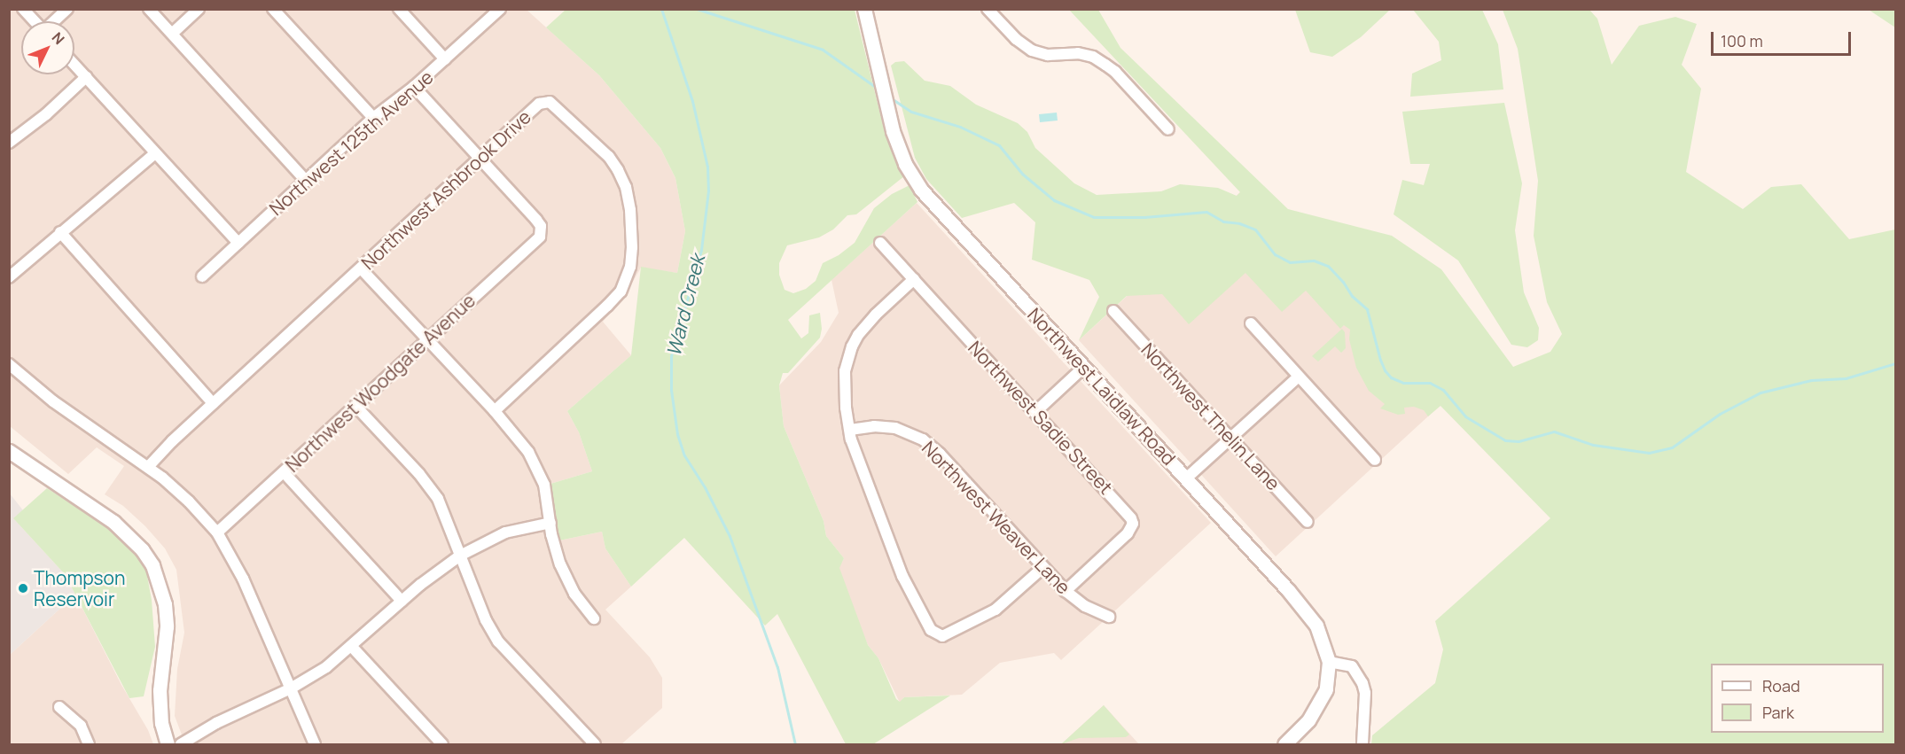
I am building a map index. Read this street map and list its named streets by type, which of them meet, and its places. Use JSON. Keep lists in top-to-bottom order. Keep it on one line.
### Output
{"streets":{"street":["Northwest 125th Avenue","Northwest Ashbrook Drive","Northwest Woodgate Avenue","Northwest Laidlaw Road","Northwest Thelin Lane","Northwest Sadie Street","Northwest Weaver Lane"]},"crossings":[["Northwest Ashbrook Drive","Northwest Woodgate Avenue"],["Northwest Sadie Street","Northwest Weaver Lane"]],"water":["Ward Creek"],"places":["Thompson Reservoir"],"legend":["Road","Park"],"scale_bar":"100 m","north":"top right"}
